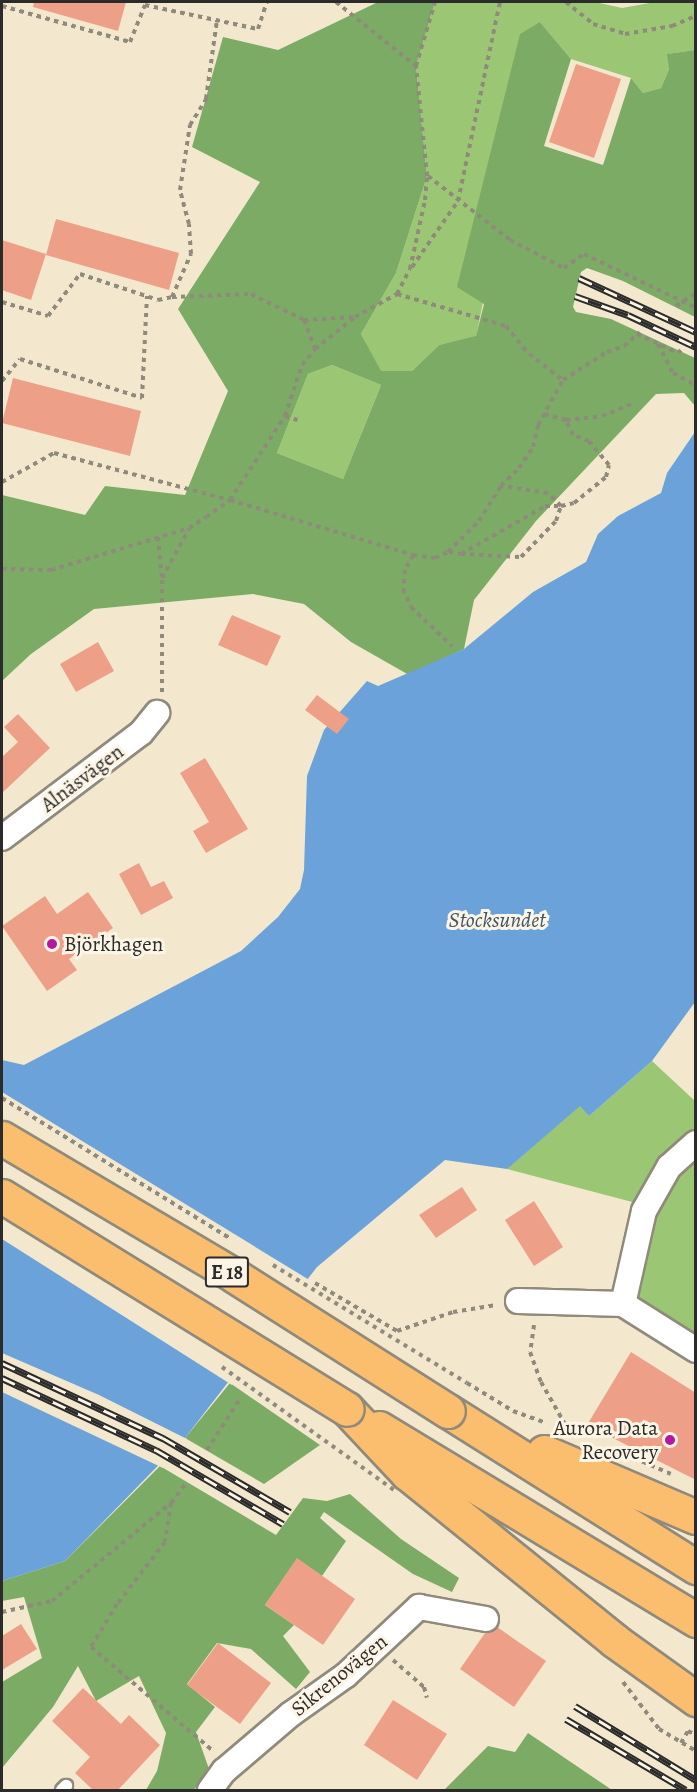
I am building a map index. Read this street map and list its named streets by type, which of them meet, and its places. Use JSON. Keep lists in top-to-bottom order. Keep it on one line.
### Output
{"streets":{"highway":["E 18"],"street":["Alnäsvägen","Sikrenovägen"]},"water":["Stocksundet"],"places":["Björkhagen","Aurora Data Recovery"]}
